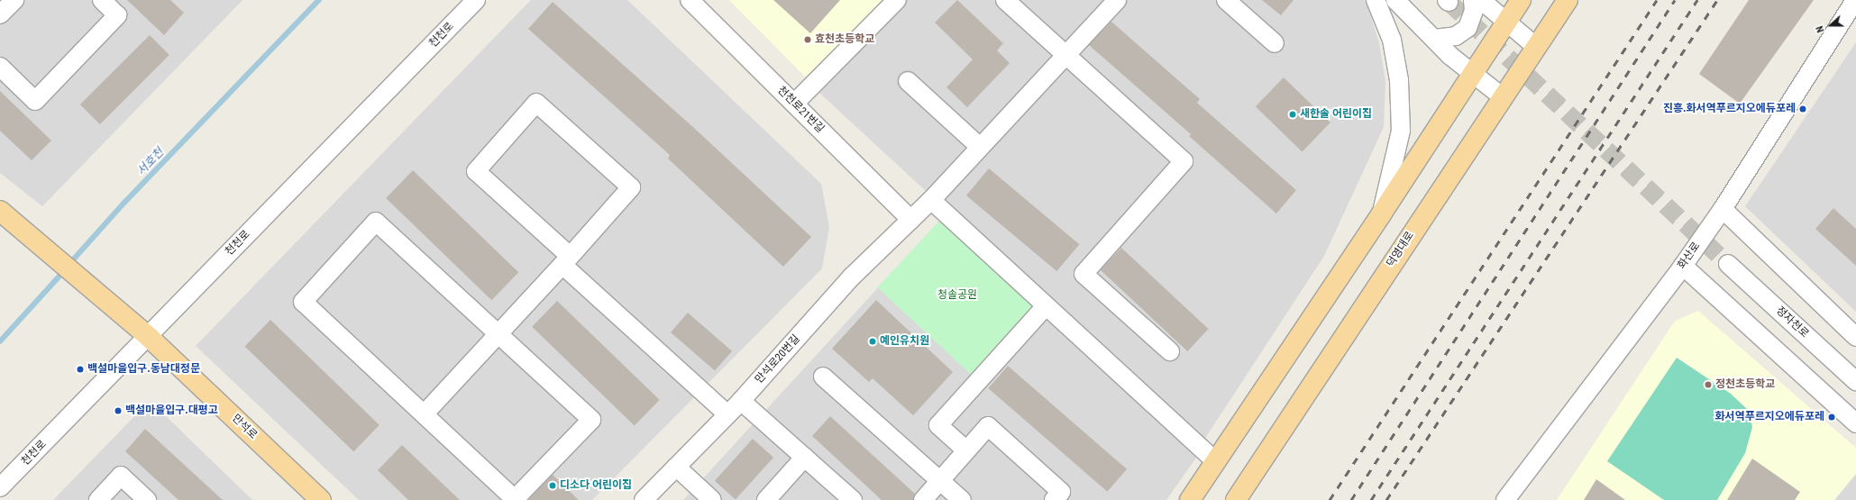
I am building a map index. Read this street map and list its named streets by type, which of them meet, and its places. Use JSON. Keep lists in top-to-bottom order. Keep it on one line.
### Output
{"streets":{"main road":["덕영대로","만석로"],"street":["천천로","천천로21번길","화산로","정자천로","만석로20번길"]},"crossings":[["천천로","만석로"],["천천로21번길","만석로20번길"]],"water":["서호천"],"parks":["청솔공원"],"places":["효천초등학교","진흥.화서역푸르지오에듀포레","새한솔 어린이집","예인유치원","백설마을입구.동남대정문","정천초등학교","백설마을입구.대평고","화서역푸르지오에듀포레","디소다 어린이집"],"north":"left"}
